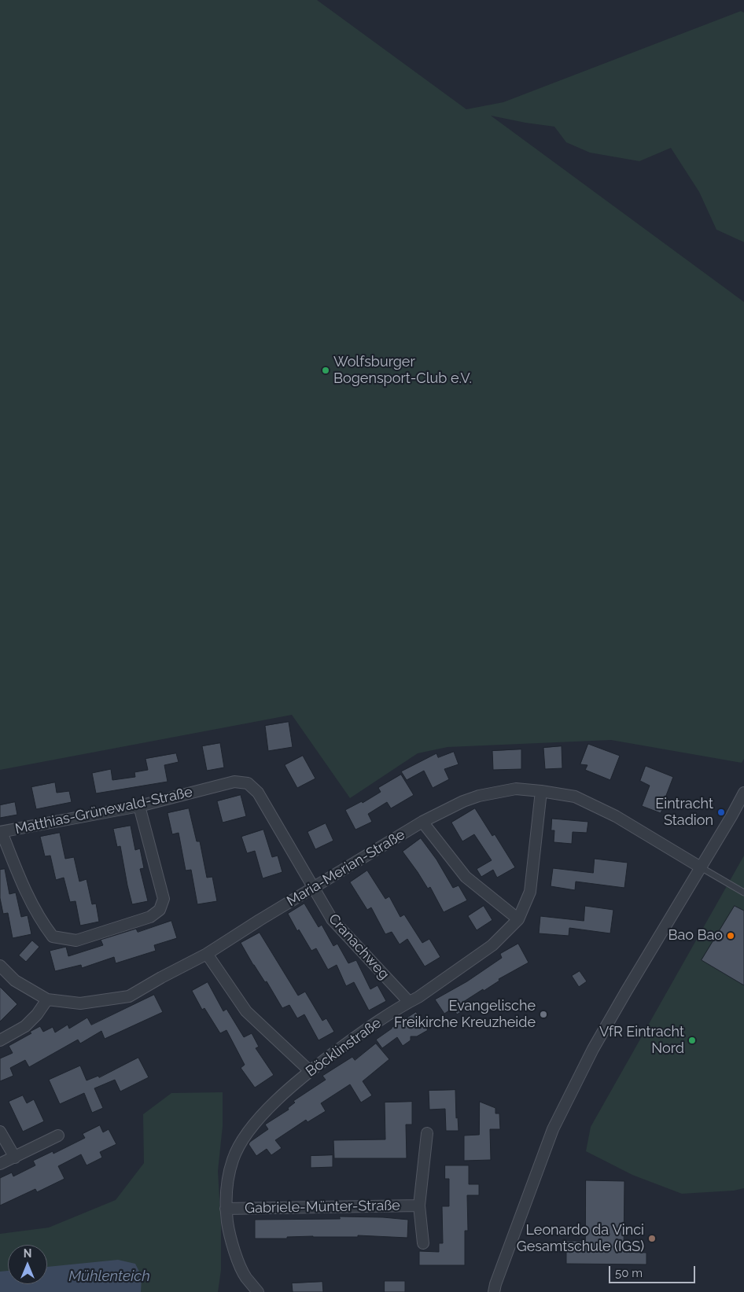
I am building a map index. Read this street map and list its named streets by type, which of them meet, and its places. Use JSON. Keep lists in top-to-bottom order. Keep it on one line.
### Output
{"streets":{"street":["Matthias-Grünewald-Straße","Maria-Merian-Straße","Cranachweg","Böcklinstraße","Gabriele-Münter-Straße"]},"crossings":[["Matthias-Grünewald-Straße","Maria-Merian-Straße"],["Matthias-Grünewald-Straße","Cranachweg"],["Maria-Merian-Straße","Cranachweg"],["Maria-Merian-Straße","Böcklinstraße"],["Cranachweg","Böcklinstraße"],["Böcklinstraße","Gabriele-Münter-Straße"]],"water":["Mühlenteich"],"places":["Wolfsburger Bogensport-Club e.V.","Eintracht Stadion","Bao Bao","Evangelische Freikirche Kreuzheide","VfR Eintracht Nord","Leonardo da Vinci Gesamtschule (IGS)"],"scale_bar":"50 m","north":"top"}
